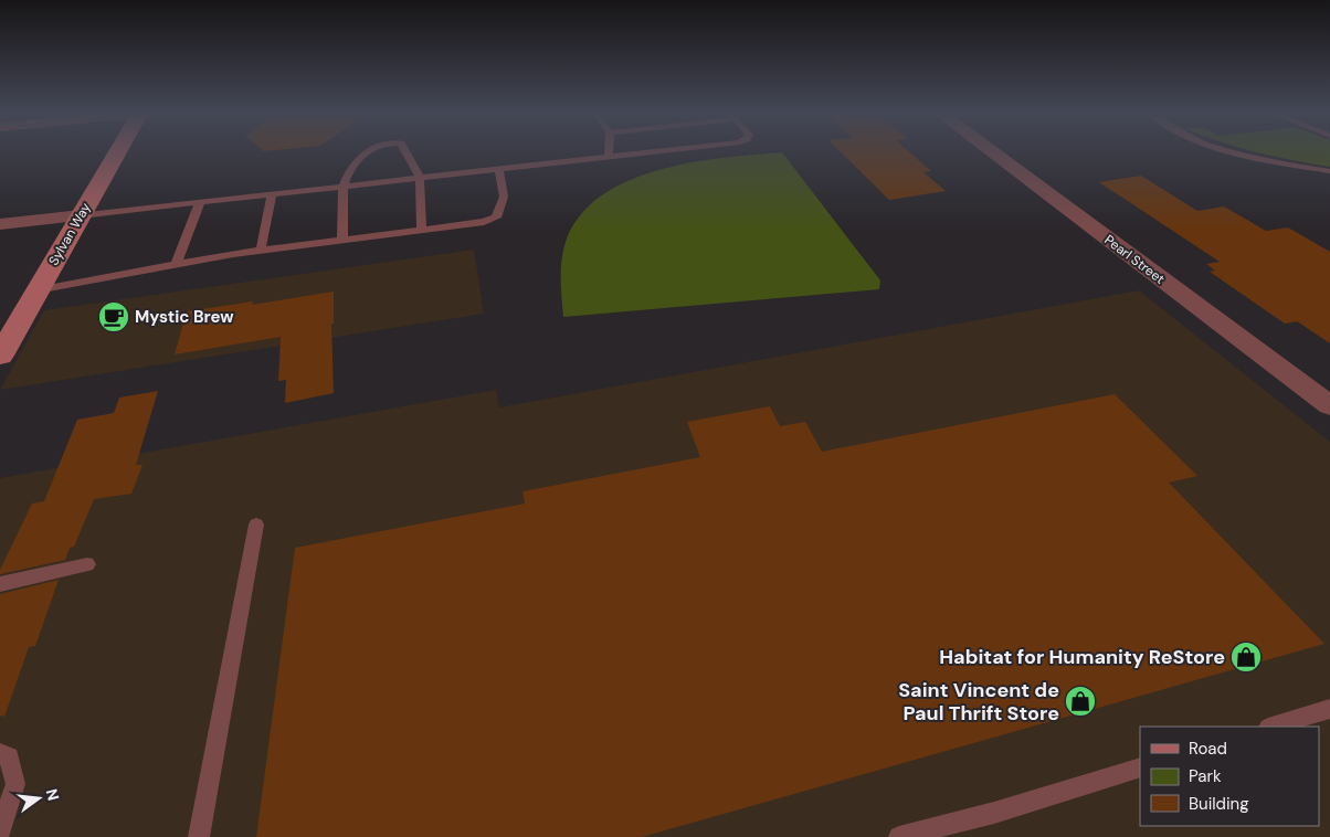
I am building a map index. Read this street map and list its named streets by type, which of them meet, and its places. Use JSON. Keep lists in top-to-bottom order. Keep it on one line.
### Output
{"streets":{"main road":["Sylvan Way"],"street":["Pearl Street"]},"places":{"cafe":["Mystic Brew"],"shop":["Habitat for Humanity ReStore","Saint Vincent de Paul Thrift Store"]},"legend":["Road","Park","Building"],"north":"right"}
